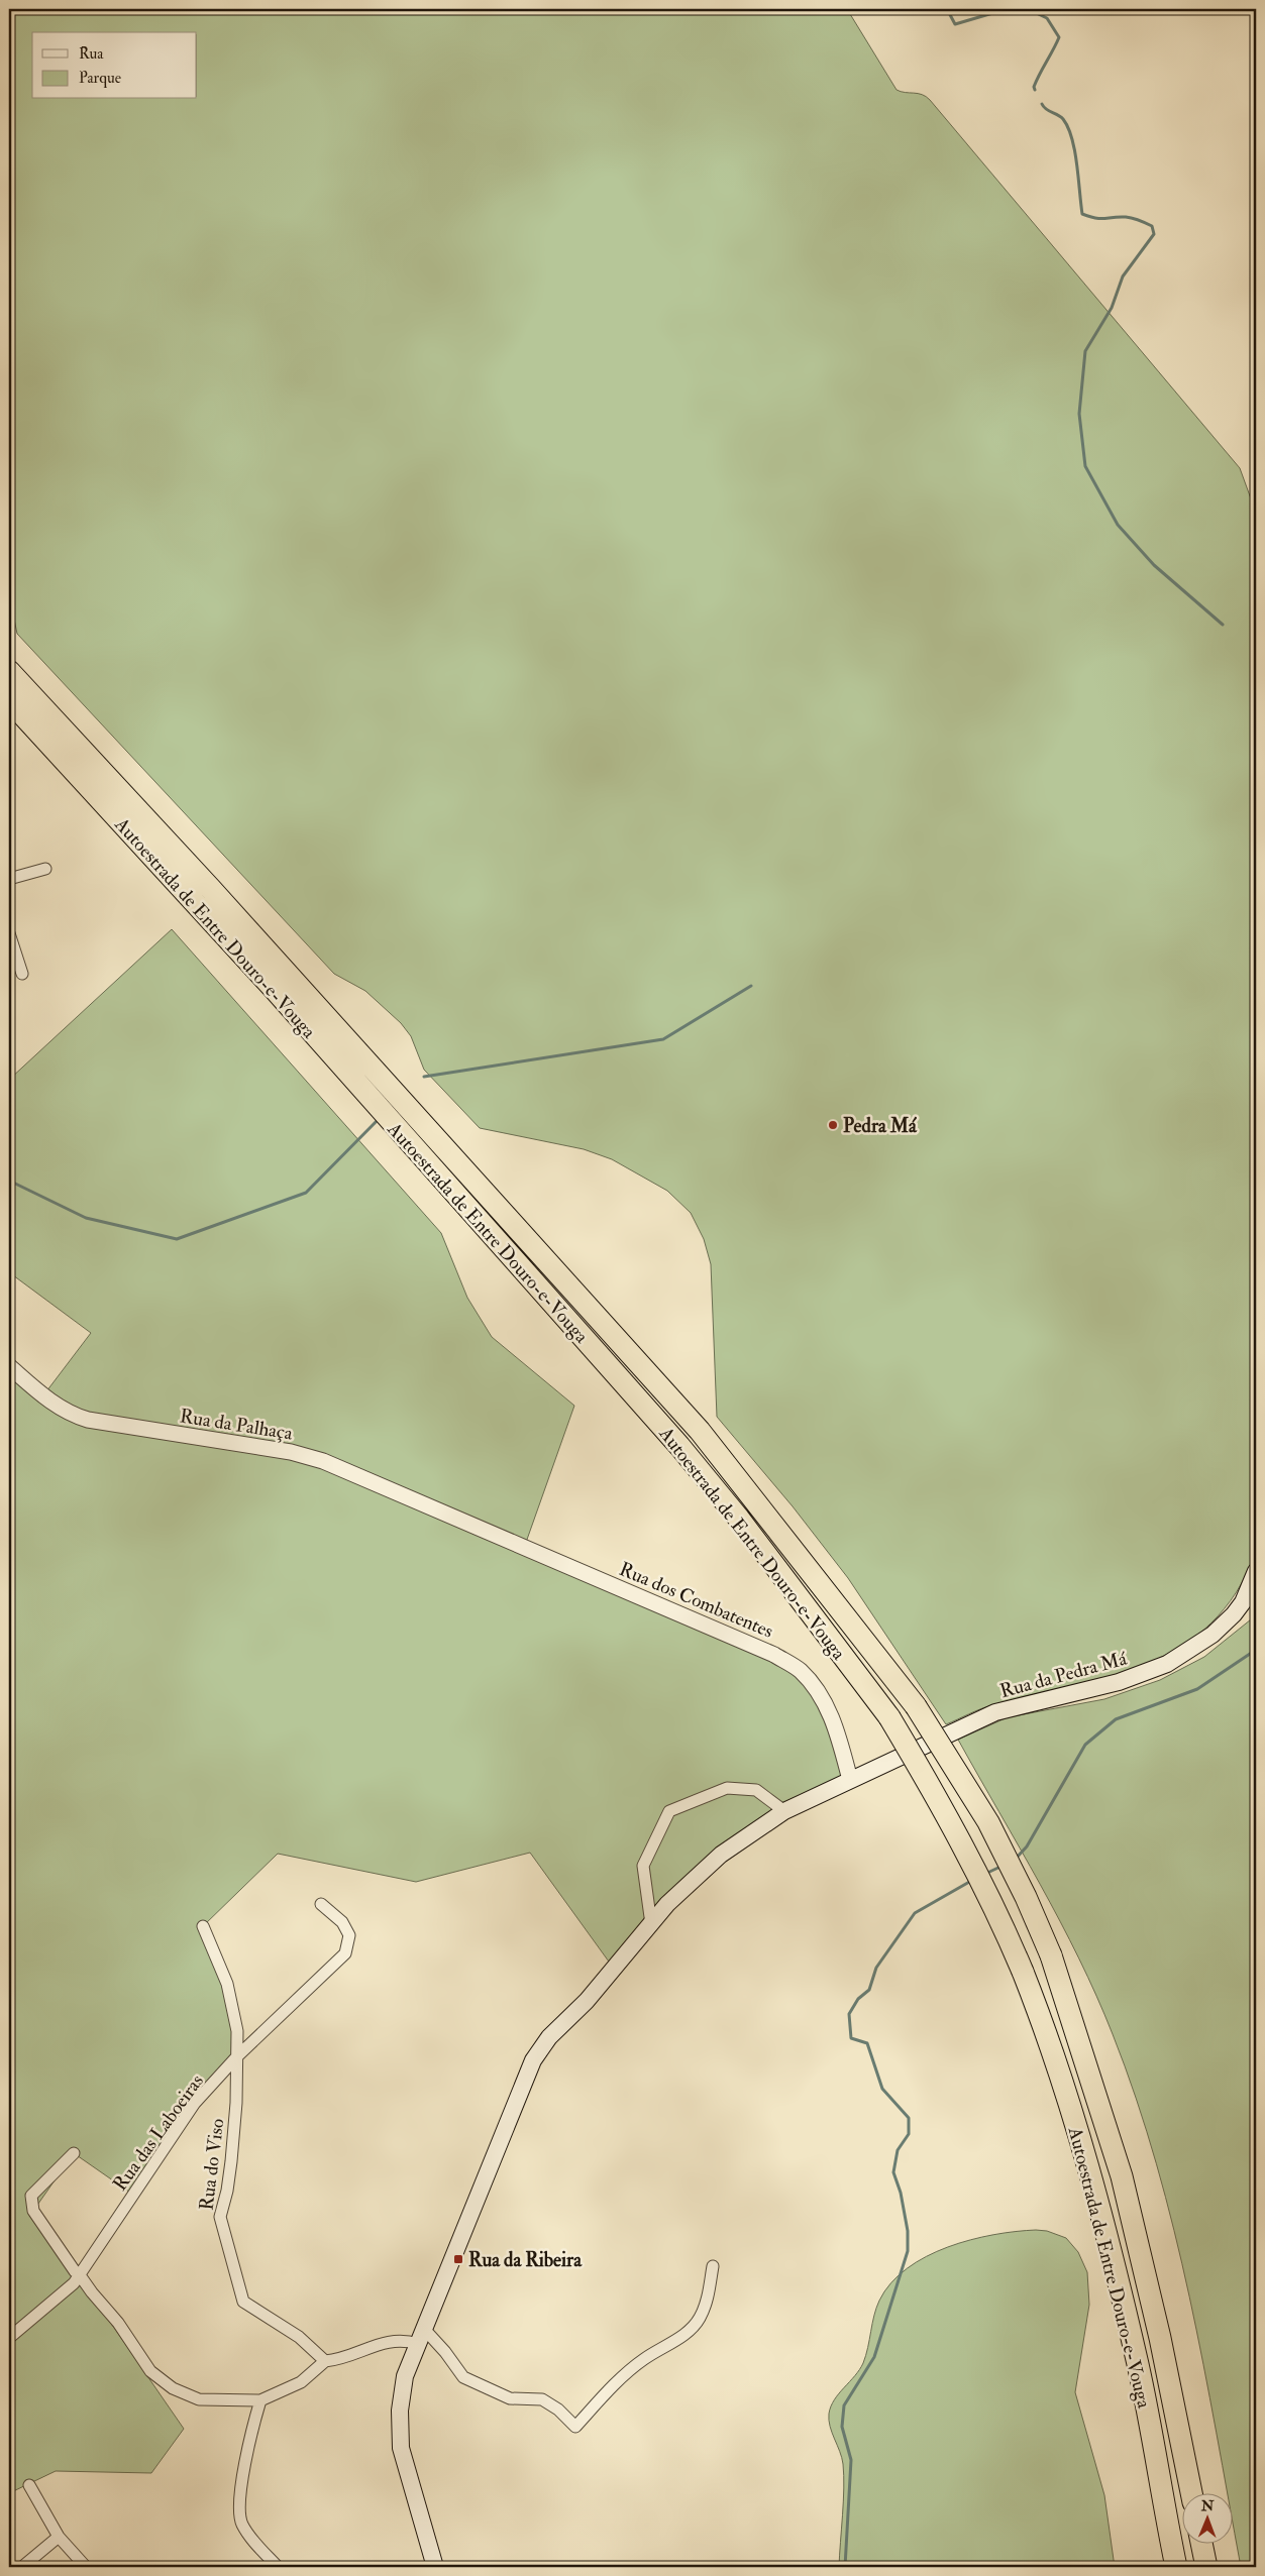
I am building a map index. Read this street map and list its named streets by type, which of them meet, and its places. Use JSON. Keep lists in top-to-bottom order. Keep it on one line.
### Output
{"streets":{"highway":["Autoestrada de Entre Douro-e-Vouga"],"main road":["Rua da Pedra Má"],"street":["Rua da Palhaça","Rua dos Combatentes","Rua das Laboeiras","Rua do Viso"]},"crossings":[["Rua da Palhaça","Rua dos Combatentes"],["Rua dos Combatentes","Rua da Pedra Má"],["Rua das Laboeiras","Rua do Viso"]],"places":{"other":["Pedra Má"],"transit":["Rua da Ribeira"]},"legend":["Rua","Parque"],"north":"top"}
